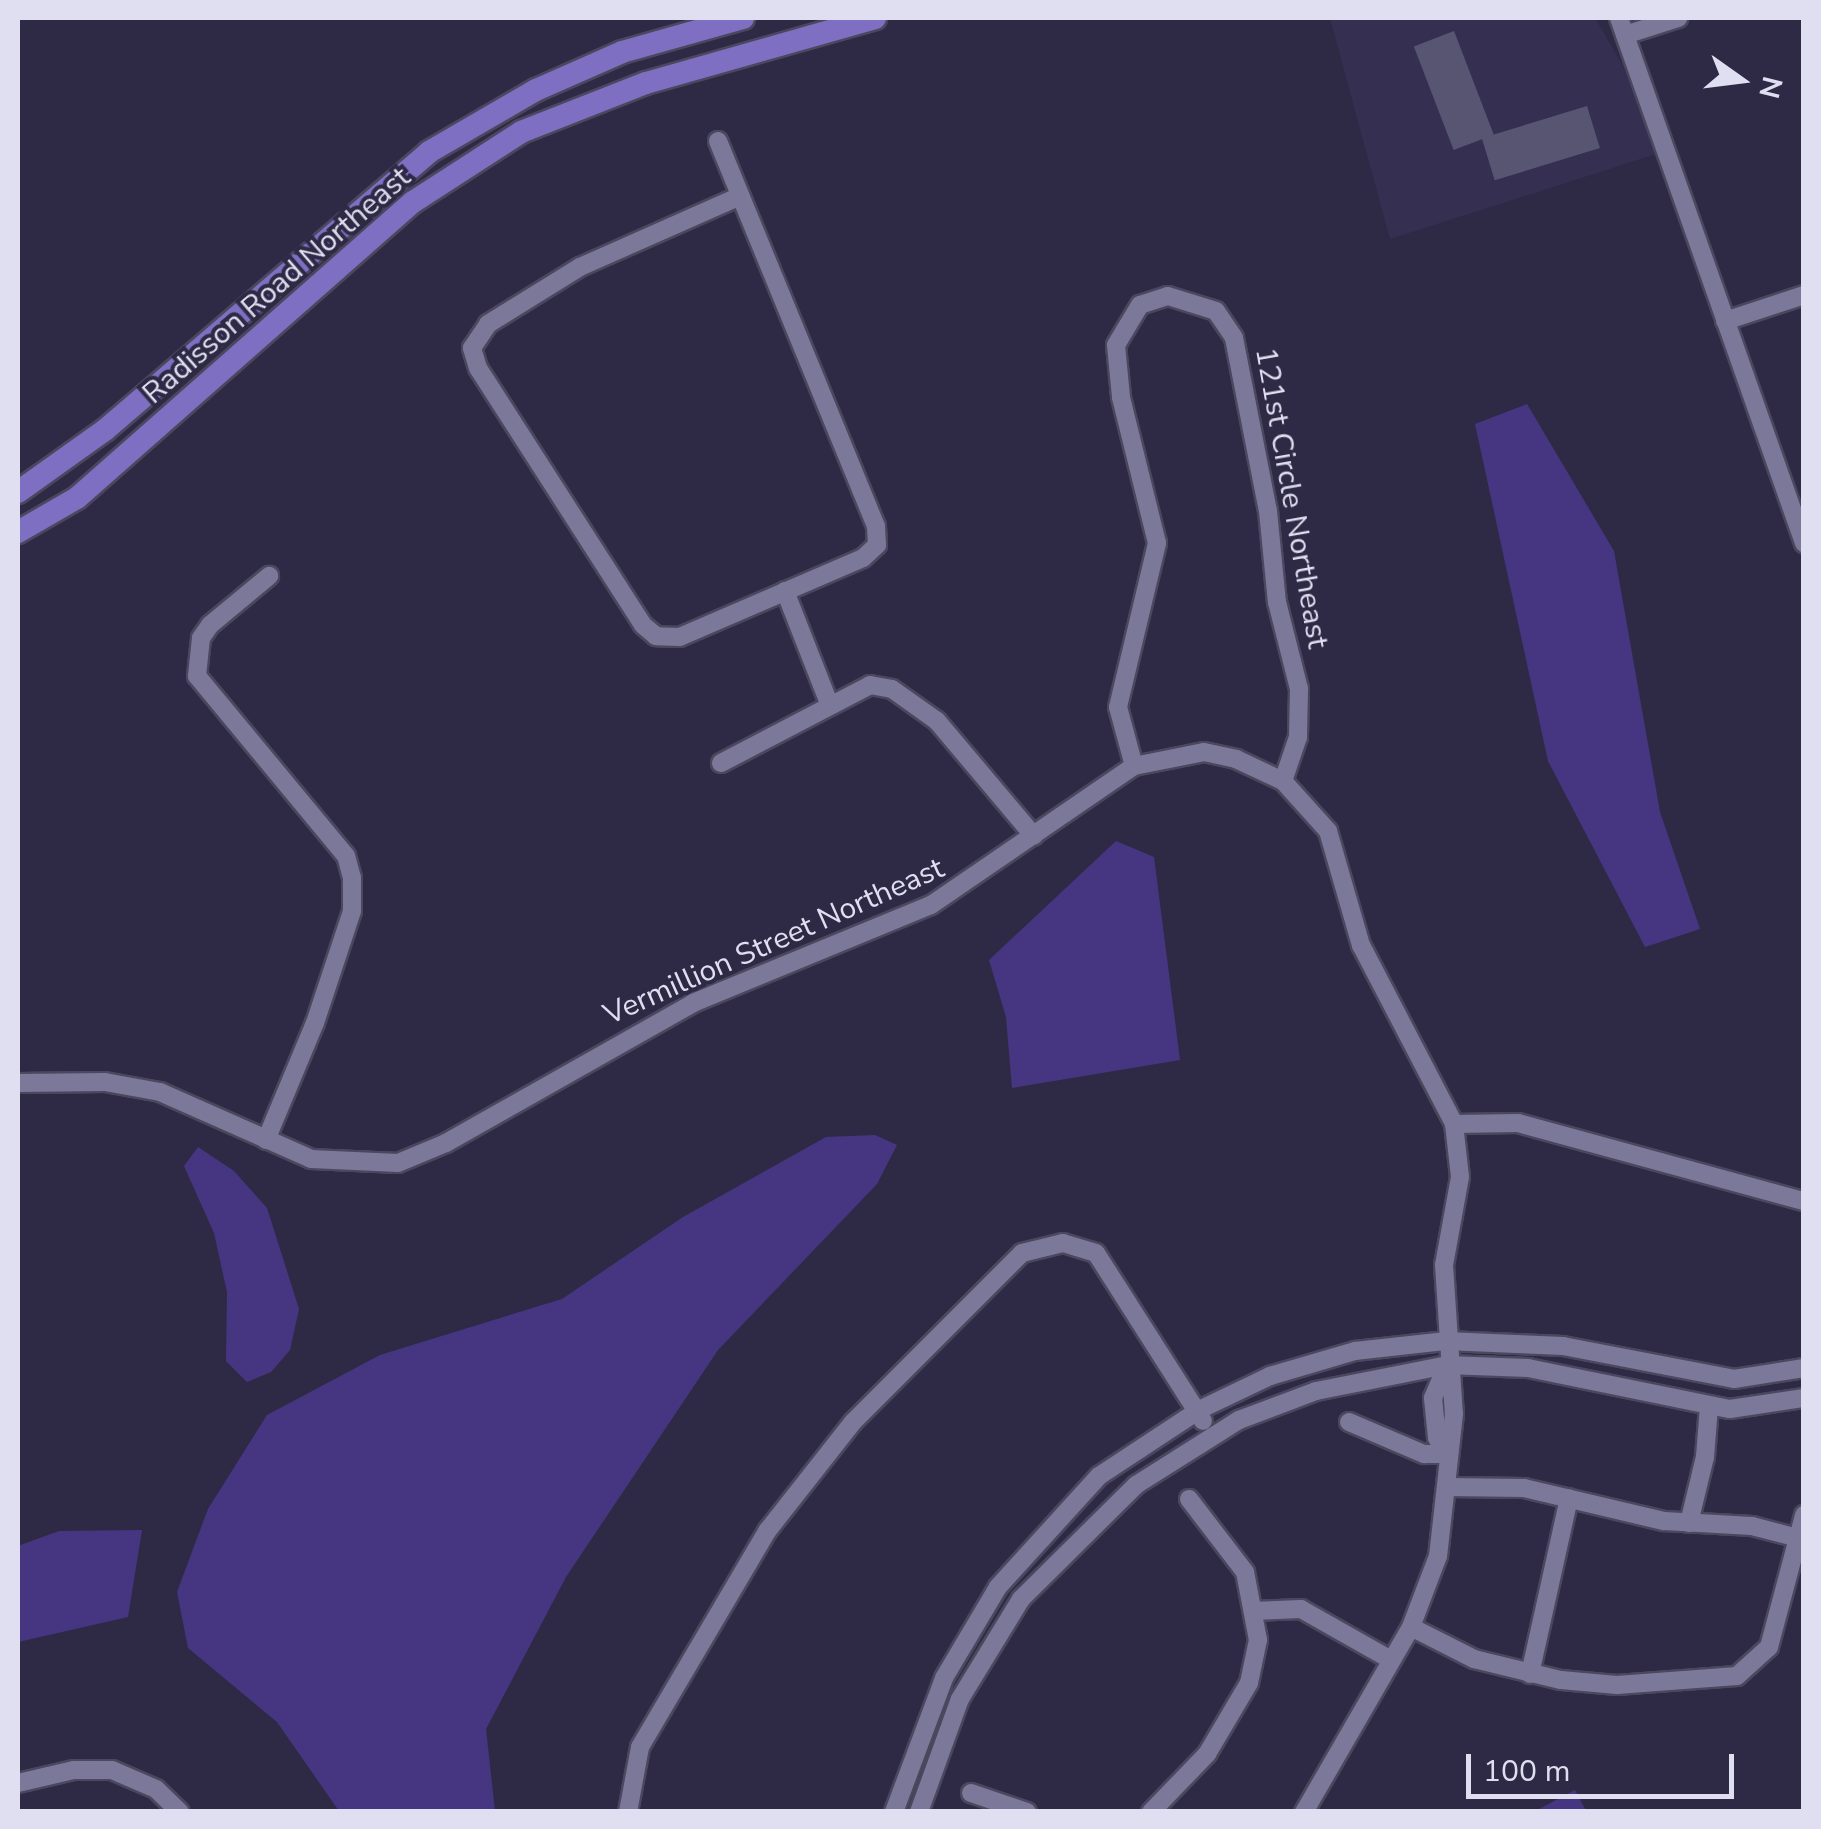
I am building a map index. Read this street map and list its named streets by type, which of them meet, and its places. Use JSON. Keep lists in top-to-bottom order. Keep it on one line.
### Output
{"streets":{"main road":["Radisson Road Northeast"],"street":["121st Circle Northeast","Vermillion Street Northeast"]},"crossings":[["121st Circle Northeast","Vermillion Street Northeast"]],"scale_bar":"100 m","north":"right"}
